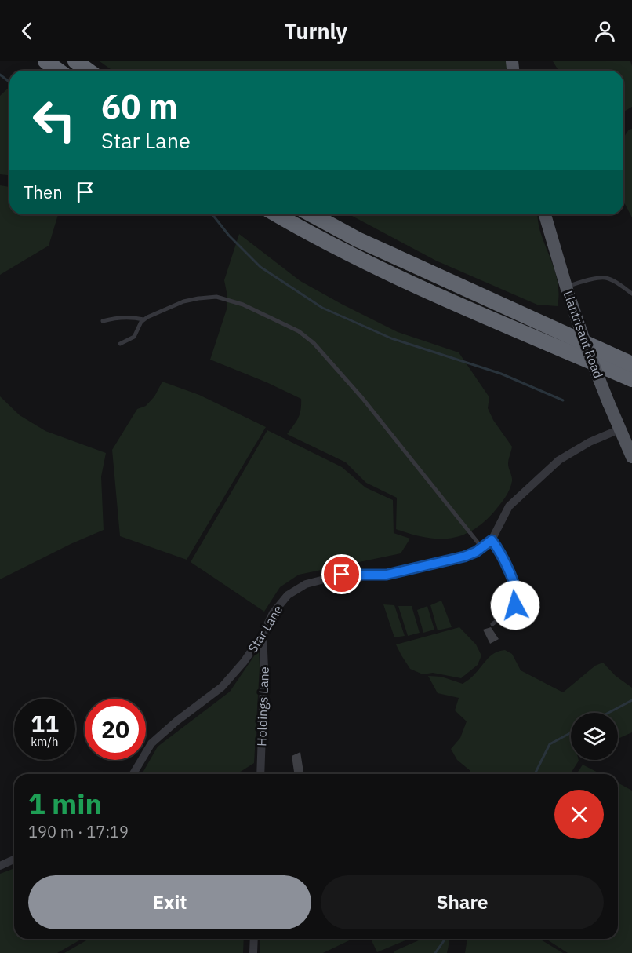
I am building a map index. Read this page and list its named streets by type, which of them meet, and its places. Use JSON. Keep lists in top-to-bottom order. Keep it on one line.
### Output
{"streets":{"main road":["Llantrisant Road"],"street":["Star Lane","Holdings Lane"]},"crossings":[["Llantrisant Road","Star Lane"],["Star Lane","Holdings Lane"]],"page":{"header":"Turnly","turn":["60 m","Star Lane"],"then":"Then","speed":"11 km/h","limit":"20","heading":["1 min","190 m · 17:19"],"buttons":["Exit","Share"]}}
